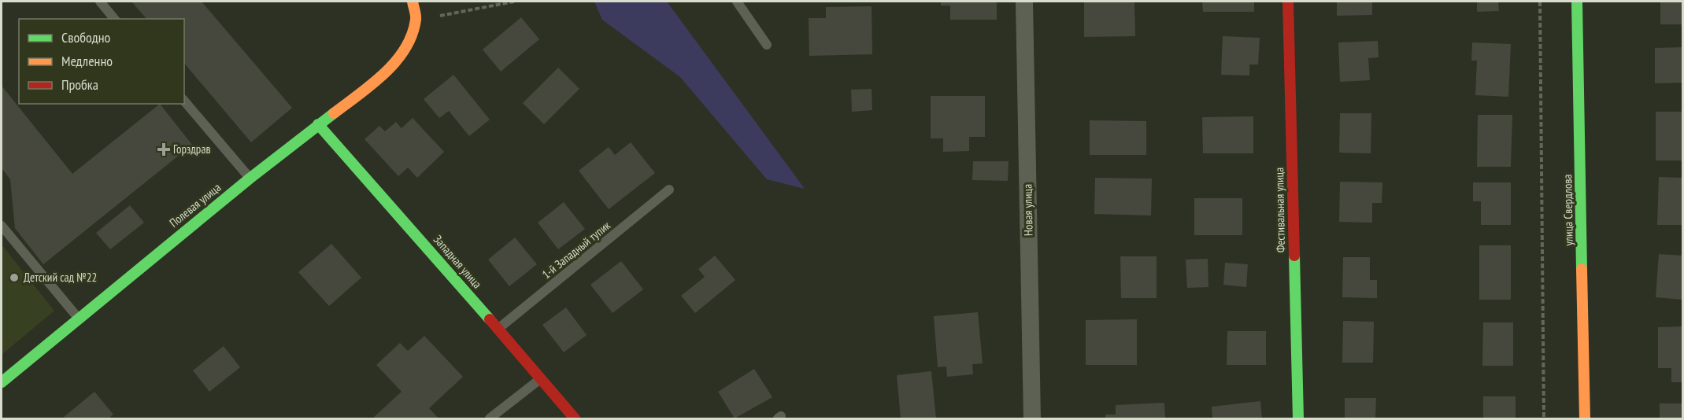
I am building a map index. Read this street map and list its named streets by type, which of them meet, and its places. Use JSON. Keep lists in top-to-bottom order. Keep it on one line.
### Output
{"streets":{"street":["Полевая улица","Новая улица","Фестивальная улица","улица Свердлова","Западная улица"],"lane":["1-й Западный тупик"]},"crossings":[["Полевая улица","Западная улица"],["1-й Западный тупик","Западная улица"]],"places":{"health":["Горздрав"],"other":["Детский сад №22"]},"legend":["Свободно","Медленно","Пробка"]}
